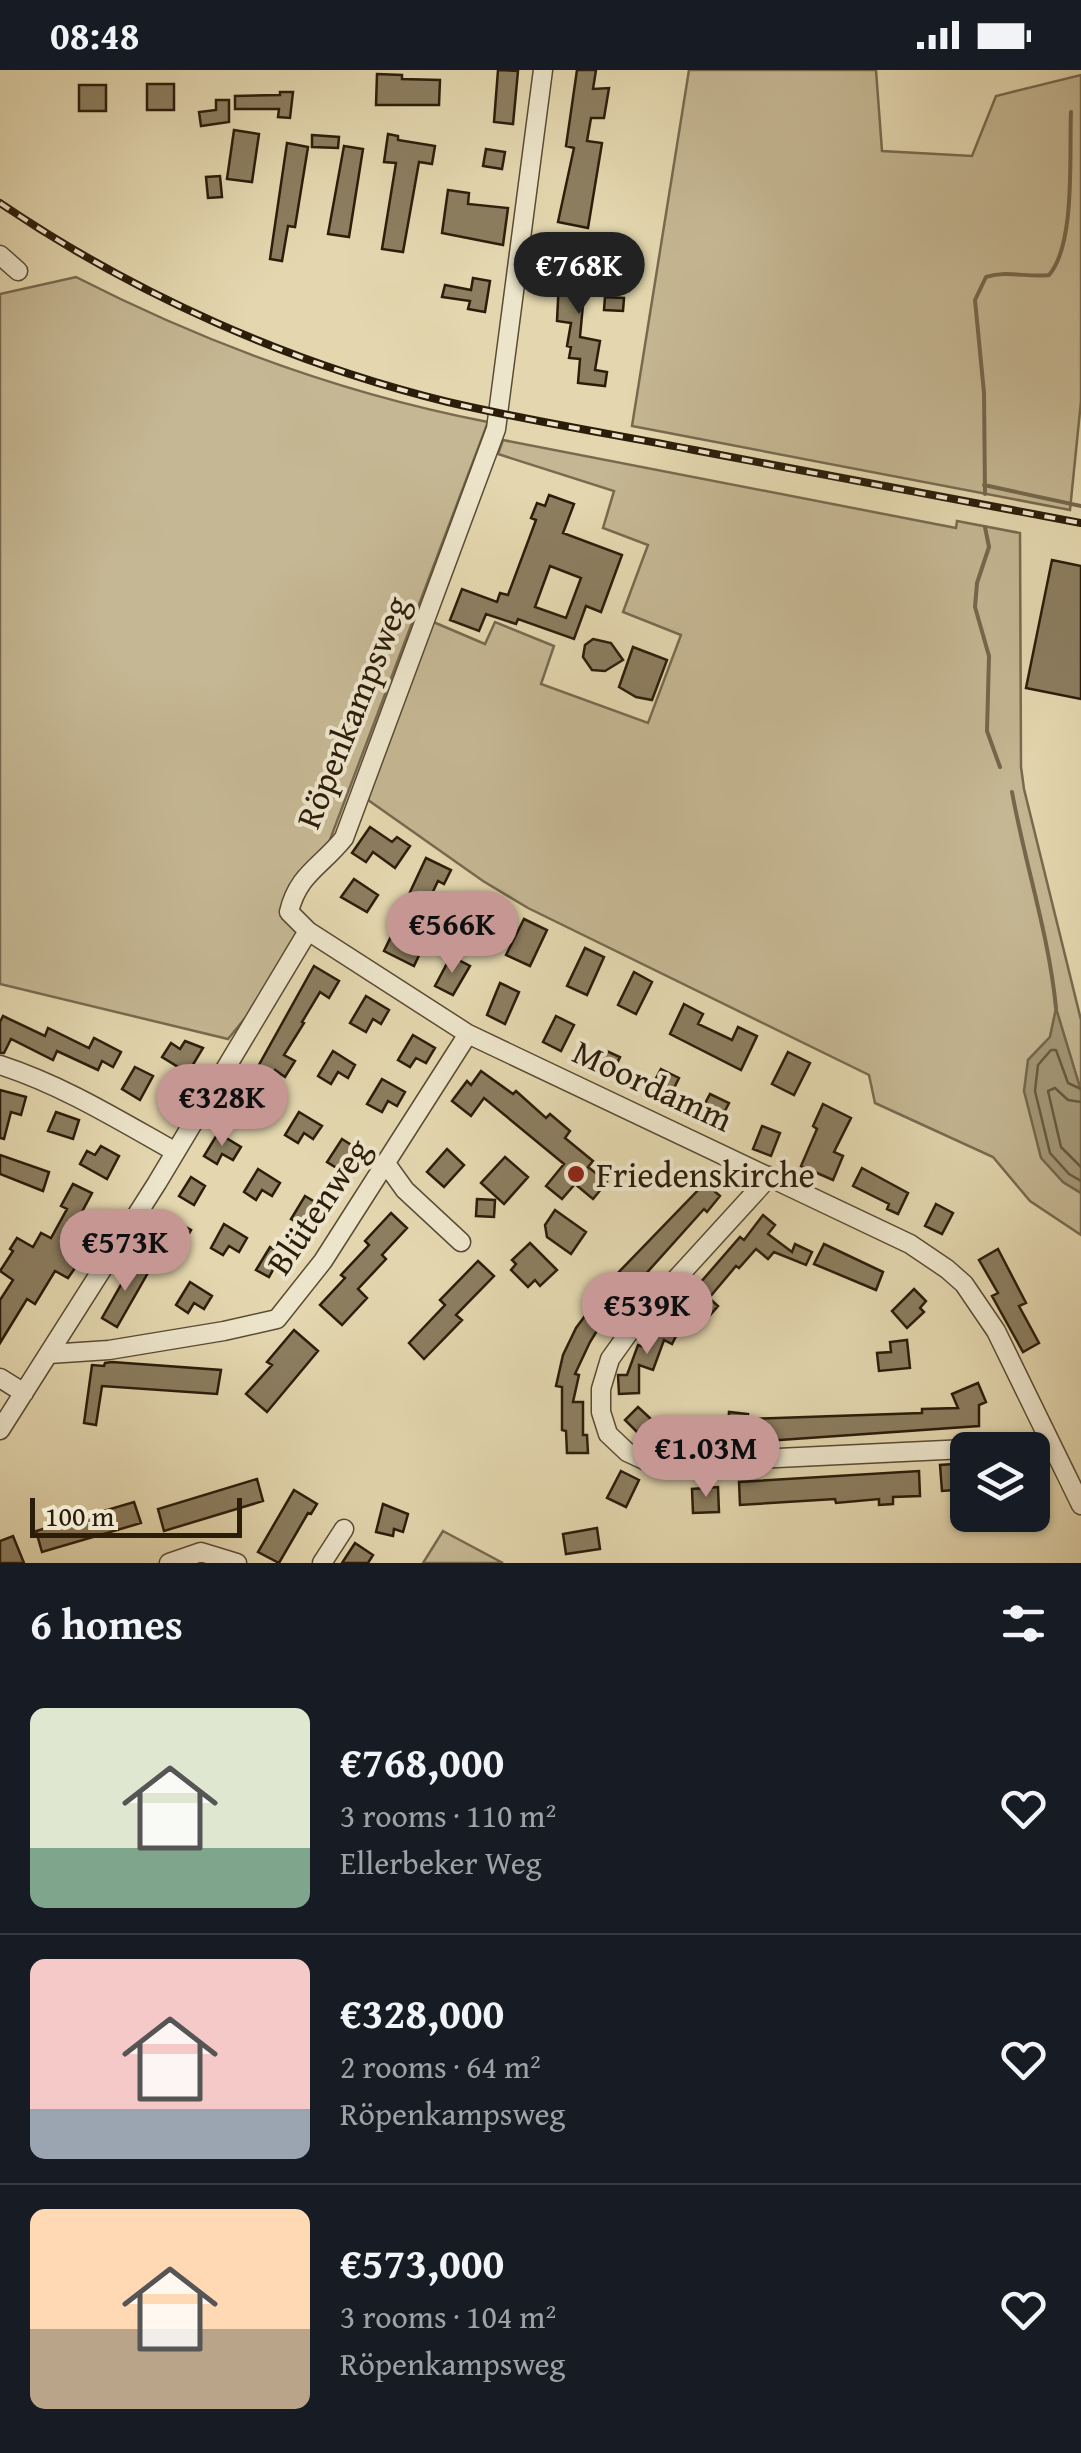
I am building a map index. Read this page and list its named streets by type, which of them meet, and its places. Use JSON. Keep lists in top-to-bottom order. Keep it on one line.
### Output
{"streets":{"street":["Röpenkampsweg","Moordamm","Blütenweg"]},"crossings":[["Röpenkampsweg","Moordamm"],["Moordamm","Blütenweg"]],"places":["Friedenskirche"],"scale_bar":"100 m","page":{"status":"08:48","price":["€768K","€566K","€328K","€573K","€539K","€1.03M"],"scale":"100 m","heading":"6 homes","list":[{"name":"€768,000","note":"3 rooms · 110 m² · Ellerbeker Weg"},{"name":"€328,000","note":"2 rooms · 64 m² · Röpenkampsweg"},{"name":"€573,000","note":"3 rooms · 104 m² · Röpenkampsweg"}]}}
